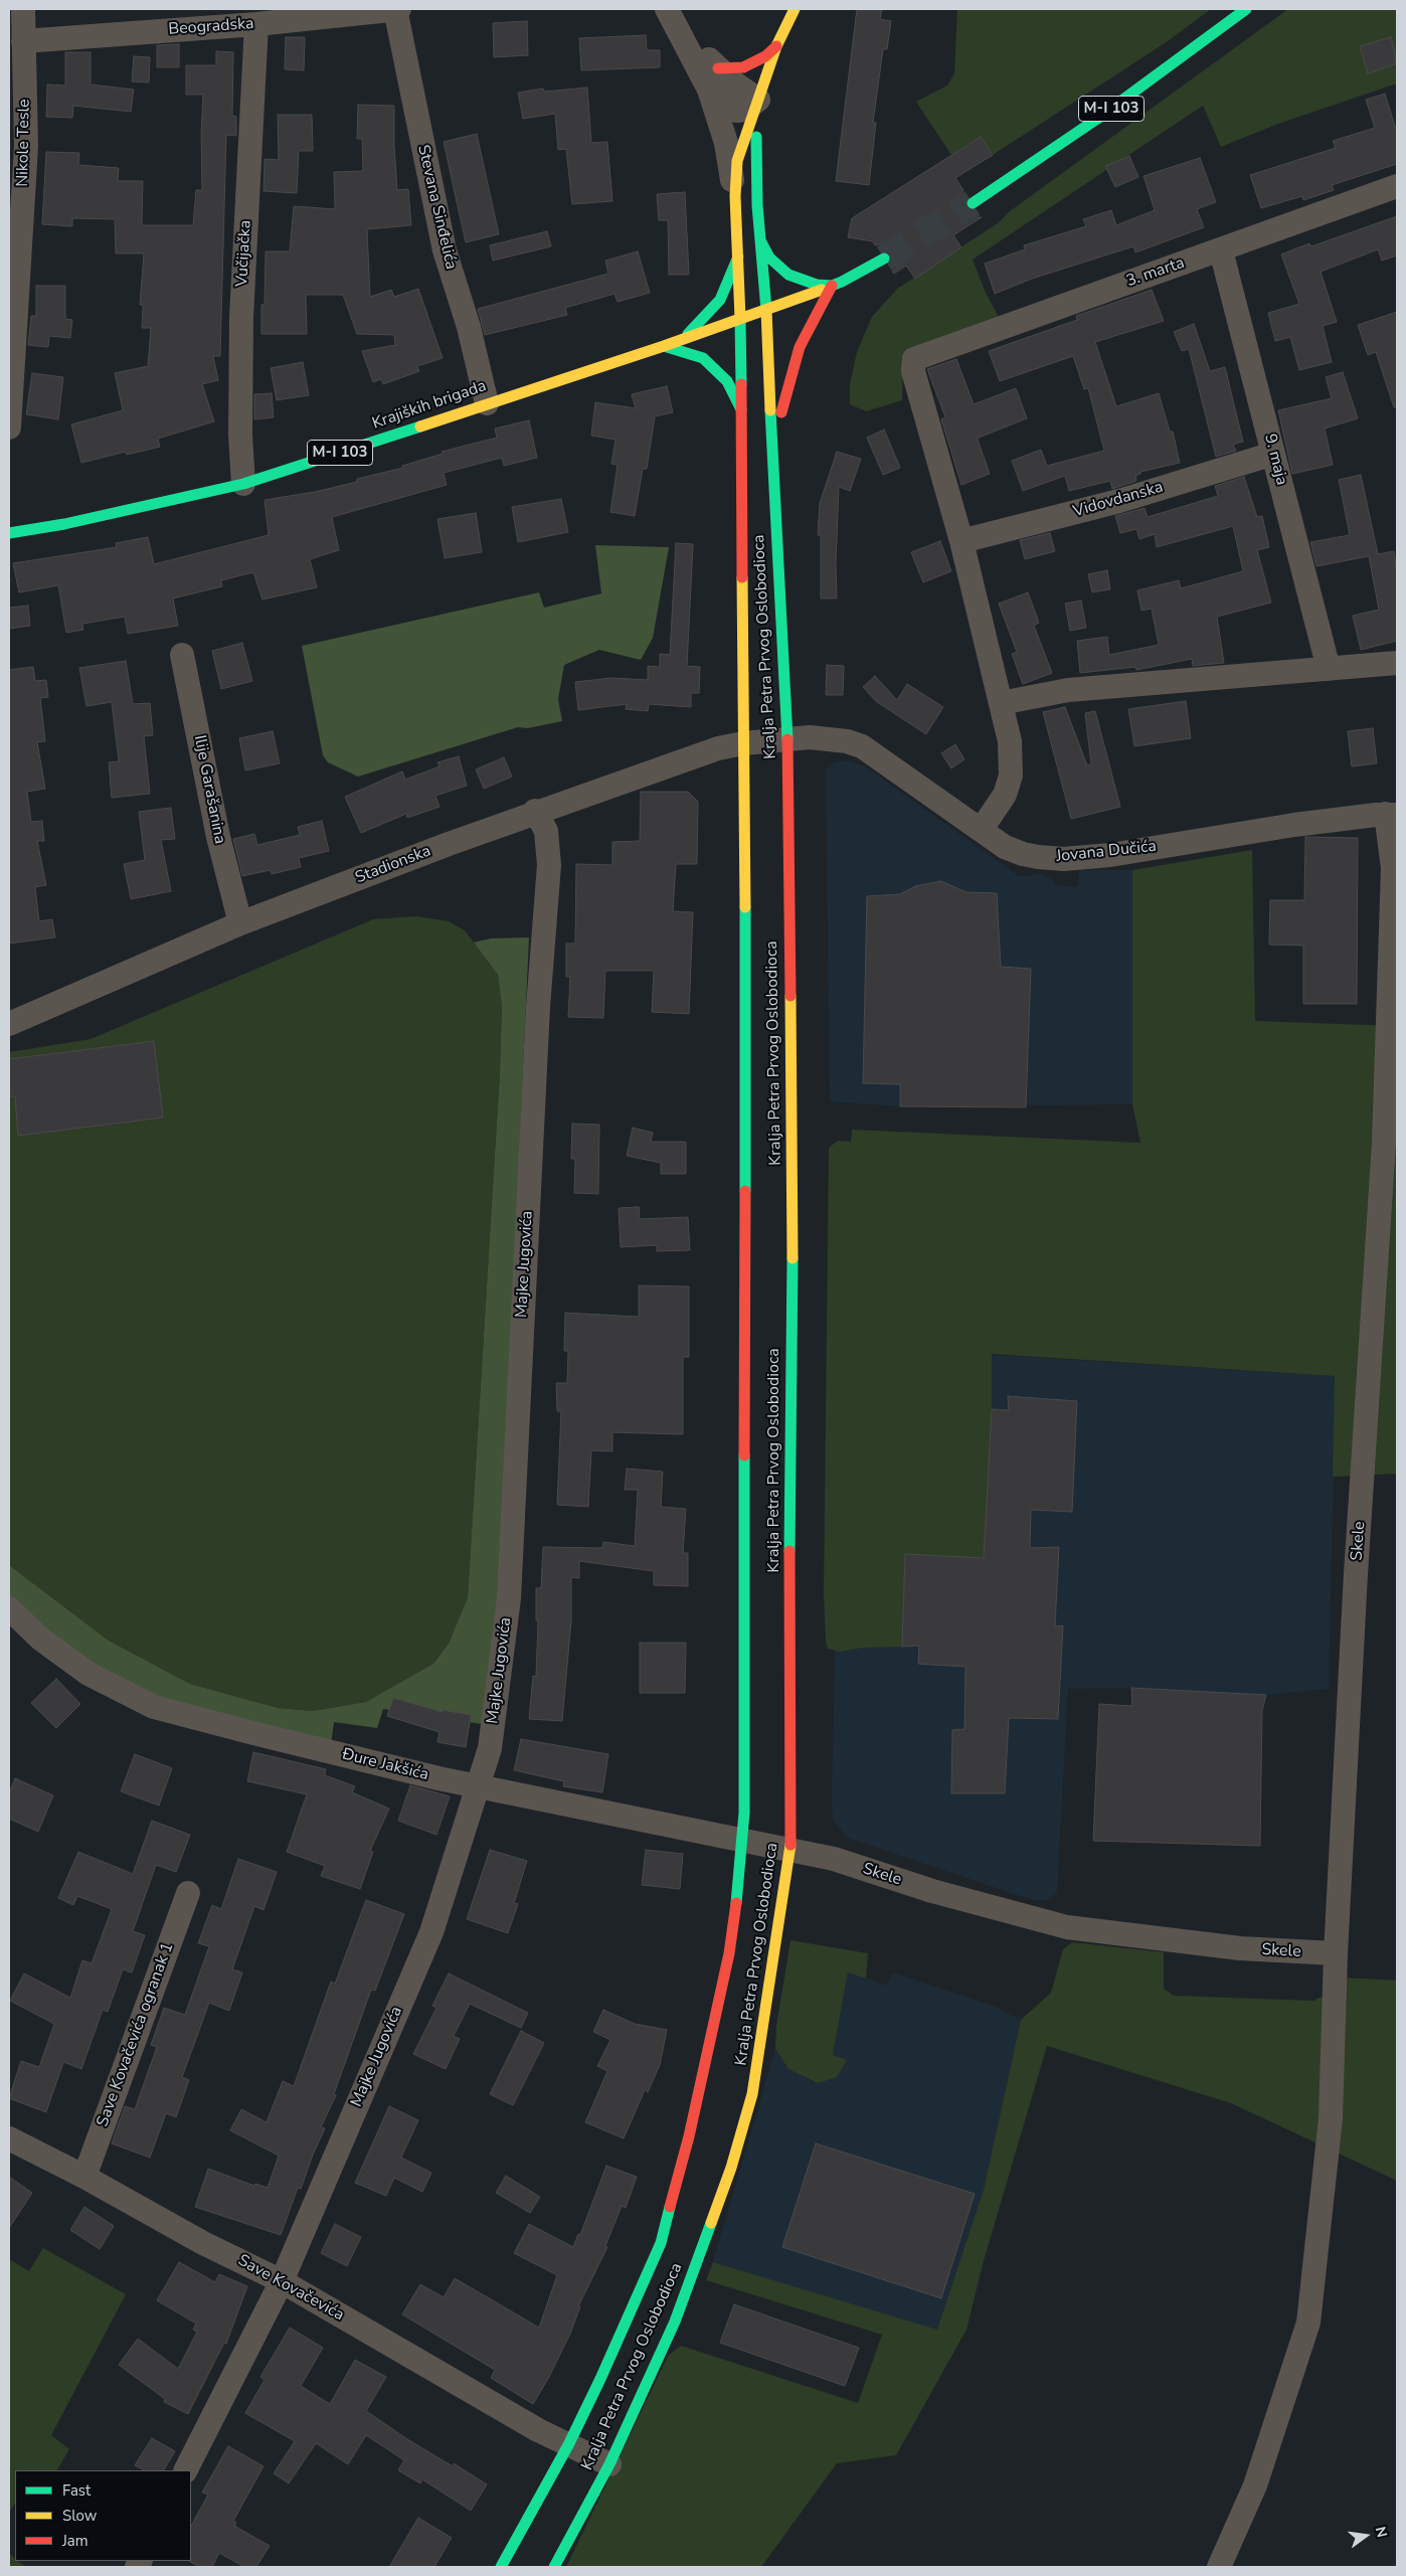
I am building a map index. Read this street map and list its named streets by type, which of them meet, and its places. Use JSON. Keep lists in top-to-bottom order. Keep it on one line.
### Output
{"streets":{"main road":["M-I 103","Krajiških brigada","Kralja Petra Prvog Oslobodioca"],"street":["Beogradska","Nikole Tesle","Stevana Sinđelića","Vučijačka","3. marta","9. maja","Vidovdanska","Ilije Garašanina","Jovana Dučića","Stadionska","Majke Jugovića","Skele","Đure Jakšića","Save Kovačevića ogranak 1","Save Kovačevića"]},"crossings":[["Beogradska","Nikole Tesle"],["Beogradska","Stevana Sinđelića"],["Beogradska","Vučijačka"],["M-I 103","Krajiških brigada"],["M-I 103","Kralja Petra Prvog Oslobodioca"],["Stevana Sinđelića","Krajiških brigada"],["Vučijačka","Krajiških brigada"],["3. marta","9. maja"],["3. marta","Vidovdanska"],["Krajiških brigada","Kralja Petra Prvog Oslobodioca"],["9. maja","Vidovdanska"],["Kralja Petra Prvog Oslobodioca","Jovana Dučića"],["Kralja Petra Prvog Oslobodioca","Stadionska"],["Kralja Petra Prvog Oslobodioca","Skele"],["Kralja Petra Prvog Oslobodioca","Đure Jakšića"],["Kralja Petra Prvog Oslobodioca","Save Kovačevića"],["Ilije Garašanina","Stadionska"],["Jovana Dučića","Stadionska"],["Jovana Dučića","Skele"],["Stadionska","Majke Jugovića"],["Majke Jugovića","Đure Jakšića"],["Majke Jugovića","Save Kovačevića"],["Skele","Đure Jakšića"],["Save Kovačevića ogranak 1","Save Kovačevića"]],"legend":["Fast","Slow","Jam"],"north":"right"}
